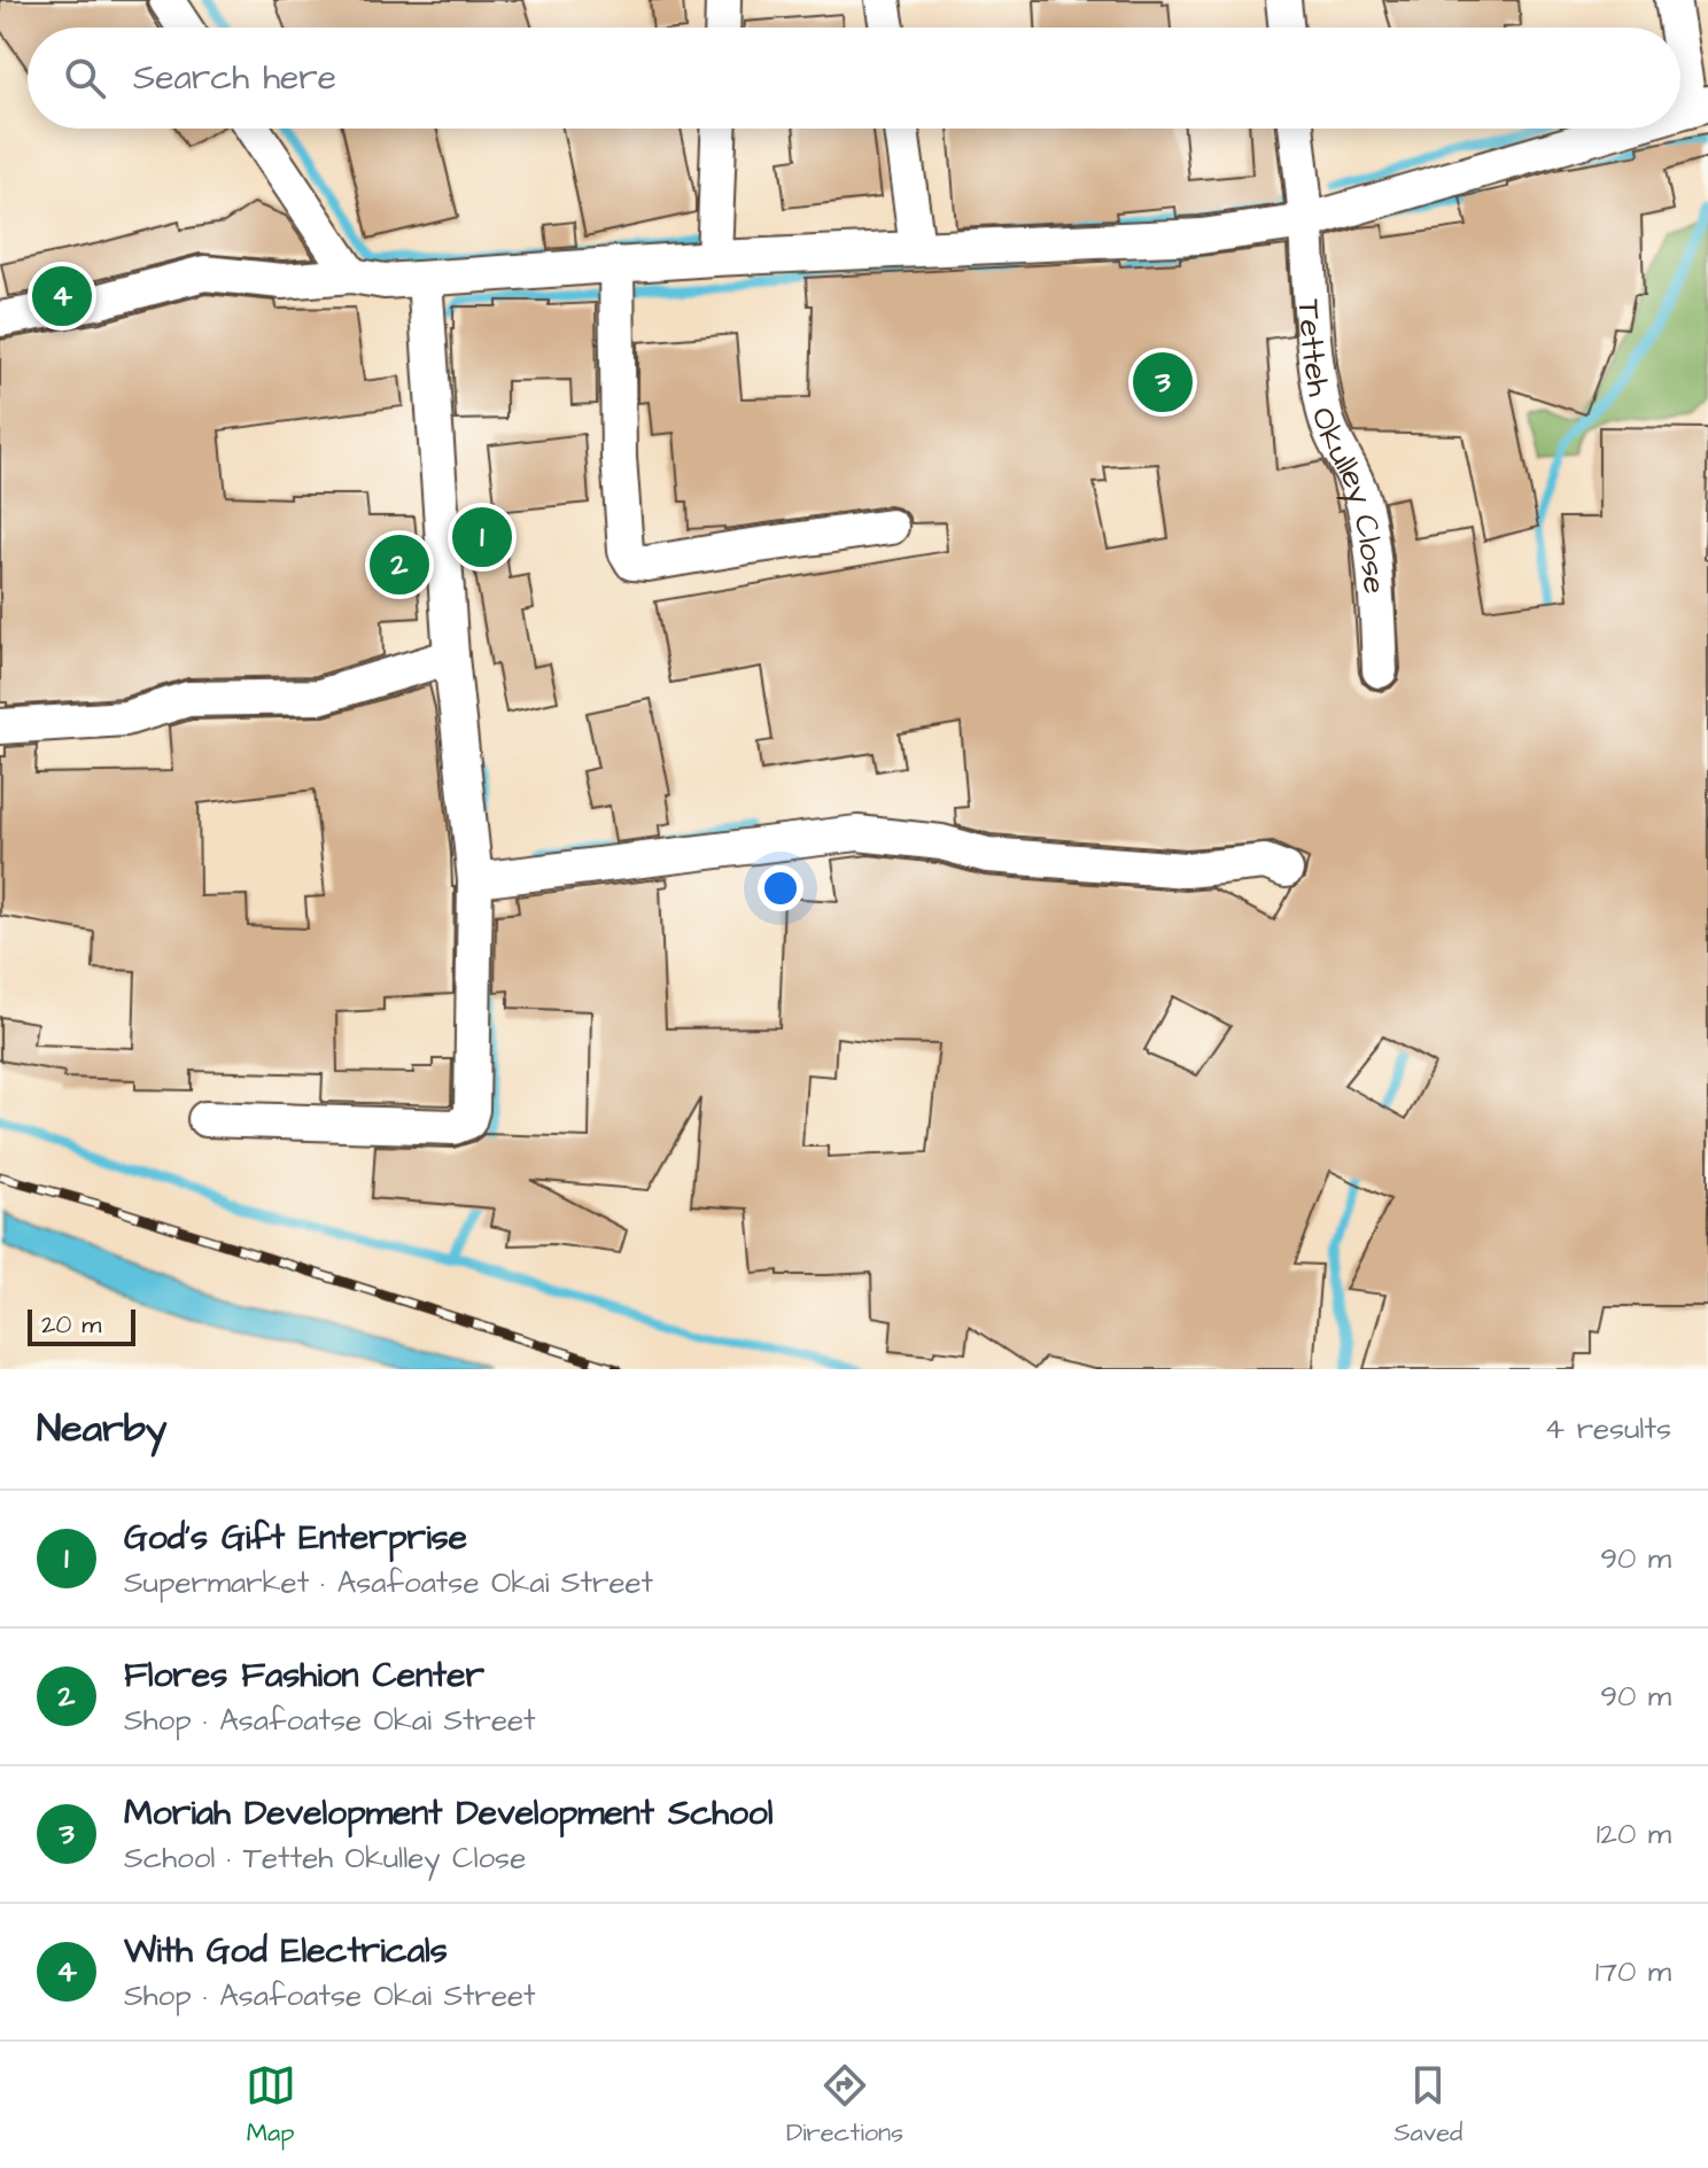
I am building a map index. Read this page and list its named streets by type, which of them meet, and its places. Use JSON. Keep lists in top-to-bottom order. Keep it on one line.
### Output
{"streets":{"street":["Tetteh Okulley Close"]},"scale_bar":"20 m","page":{"search":"Search here","pins":["4","3","1","2"],"scale":"20 m","heading":["Nearby","4 results"],"list":[{"mark":"1","name":"God's Gift Enterprise","note":"Supermarket · Asafoatse Okai Street","value":"90 m"},{"mark":"2","name":"Flores Fashion Center","note":"Shop · Asafoatse Okai Street","value":"90 m"},{"mark":"3","name":"Moriah Development Development School","note":"School · Tetteh Okulley Close","value":"120 m"},{"mark":"4","name":"With God Electricals","note":"Shop · Asafoatse Okai Street","value":"170 m"}],"nav":["Map","Directions","Saved"]}}
